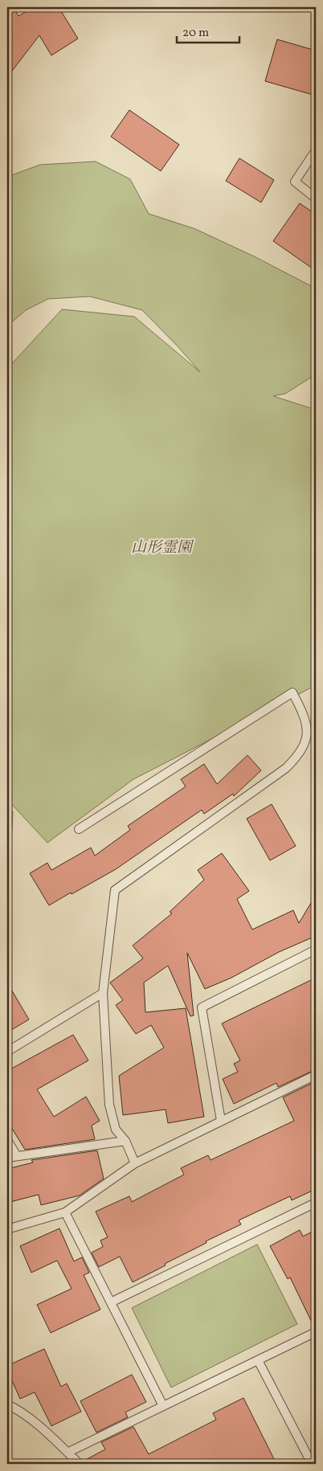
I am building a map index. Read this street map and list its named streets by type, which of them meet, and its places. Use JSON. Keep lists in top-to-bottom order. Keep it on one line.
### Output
{"parks":["山形霊園"],"scale_bar":"20 m"}
